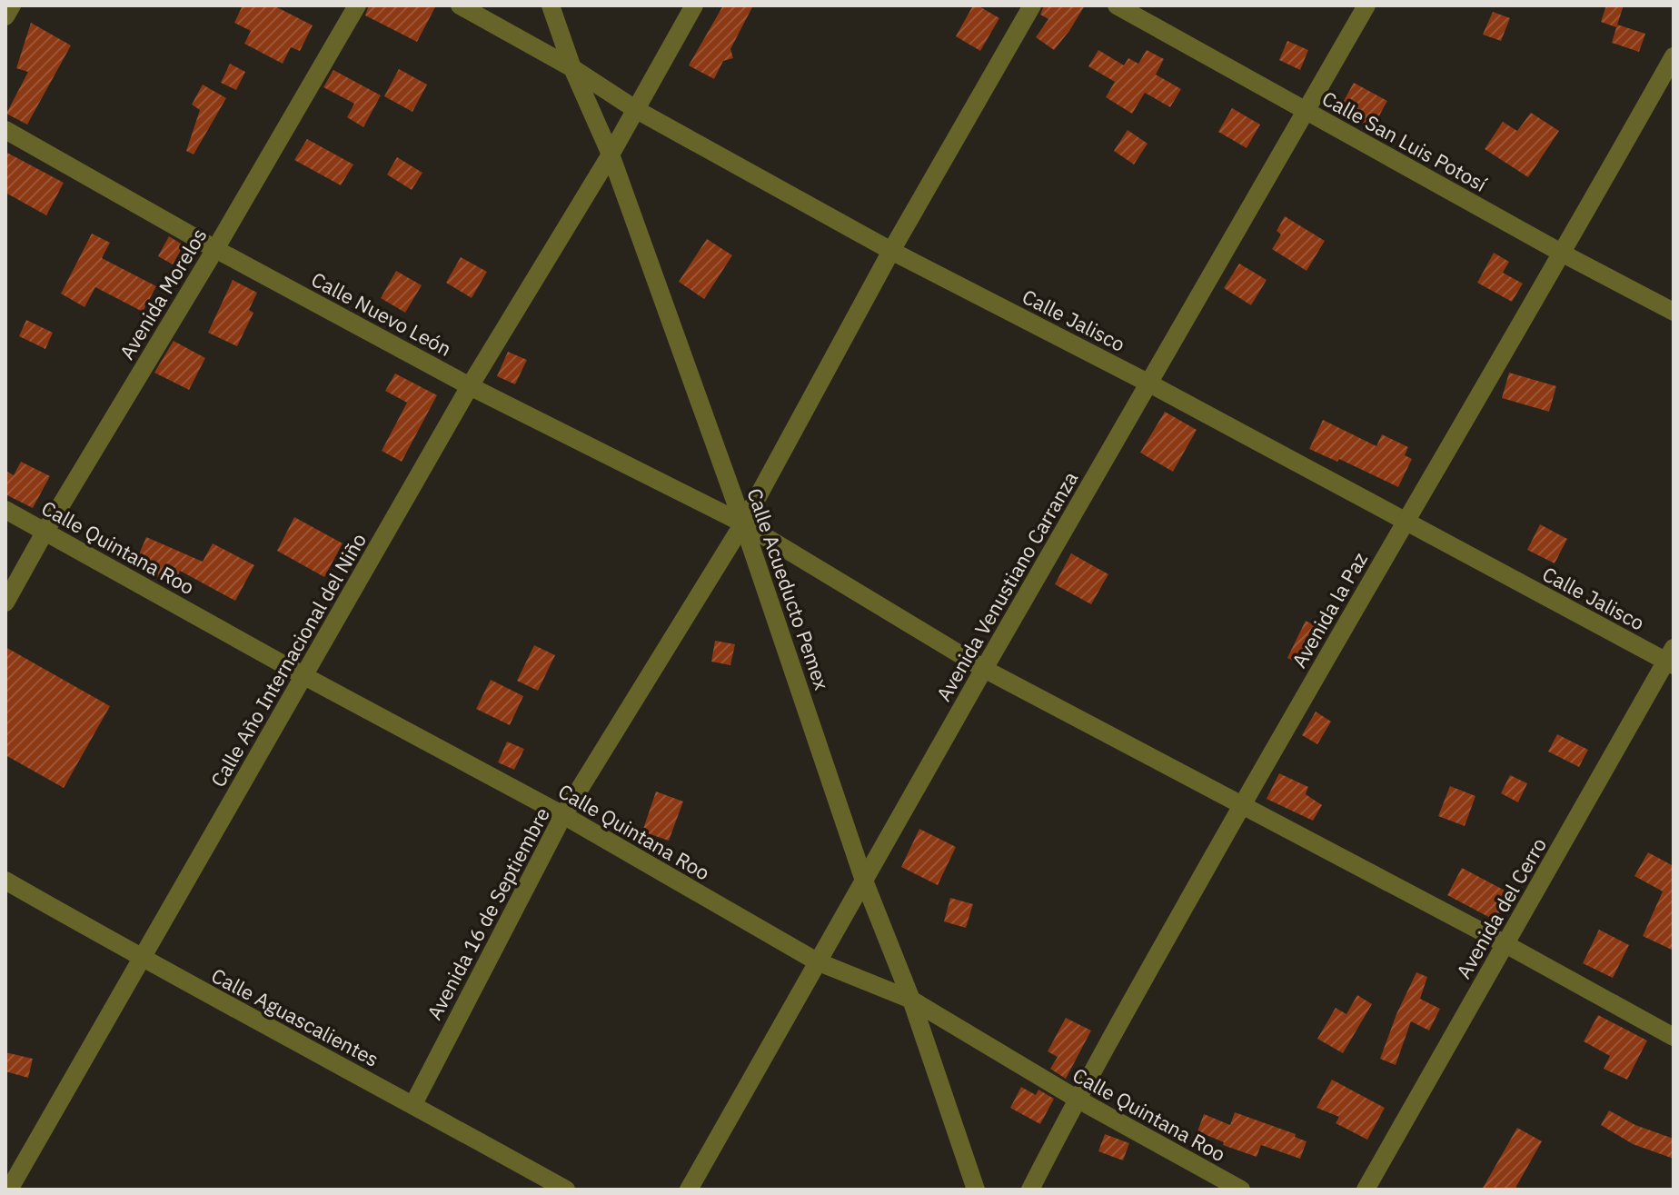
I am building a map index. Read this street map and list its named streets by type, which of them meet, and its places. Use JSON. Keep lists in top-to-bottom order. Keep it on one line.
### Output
{"streets":{"street":["Calle San Luis Potosí","Avenida Morelos","Calle Nuevo León","Calle Jalisco","Calle Quintana Roo","Avenida Venustiano Carranza","Calle Acueducto Pemex","Avenida la Paz","Calle Año Internacional del Niño","Avenida del Cerro","Avenida 16 de Septiembre","Calle Aguascalientes"]},"crossings":[["Calle San Luis Potosí","Avenida Venustiano Carranza"],["Calle San Luis Potosí","Avenida la Paz"],["Avenida Morelos","Calle Nuevo León"],["Avenida Morelos","Calle Quintana Roo"],["Calle Nuevo León","Calle Acueducto Pemex"],["Calle Nuevo León","Calle Año Internacional del Niño"],["Calle Nuevo León","Avenida 16 de Septiembre"],["Calle Jalisco","Avenida Venustiano Carranza"],["Calle Jalisco","Calle Acueducto Pemex"],["Calle Jalisco","Avenida la Paz"],["Calle Jalisco","Calle Año Internacional del Niño"],["Calle Jalisco","Avenida del Cerro"],["Calle Jalisco","Avenida 16 de Septiembre"],["Calle Quintana Roo","Avenida Venustiano Carranza"],["Calle Quintana Roo","Calle Acueducto Pemex"],["Calle Quintana Roo","Avenida la Paz"],["Calle Quintana Roo","Calle Año Internacional del Niño"],["Calle Quintana Roo","Avenida 16 de Septiembre"],["Avenida Venustiano Carranza","Calle Acueducto Pemex"],["Calle Acueducto Pemex","Calle Año Internacional del Niño"],["Calle Acueducto Pemex","Avenida 16 de Septiembre"],["Calle Año Internacional del Niño","Calle Aguascalientes"],["Avenida 16 de Septiembre","Calle Aguascalientes"]]}
